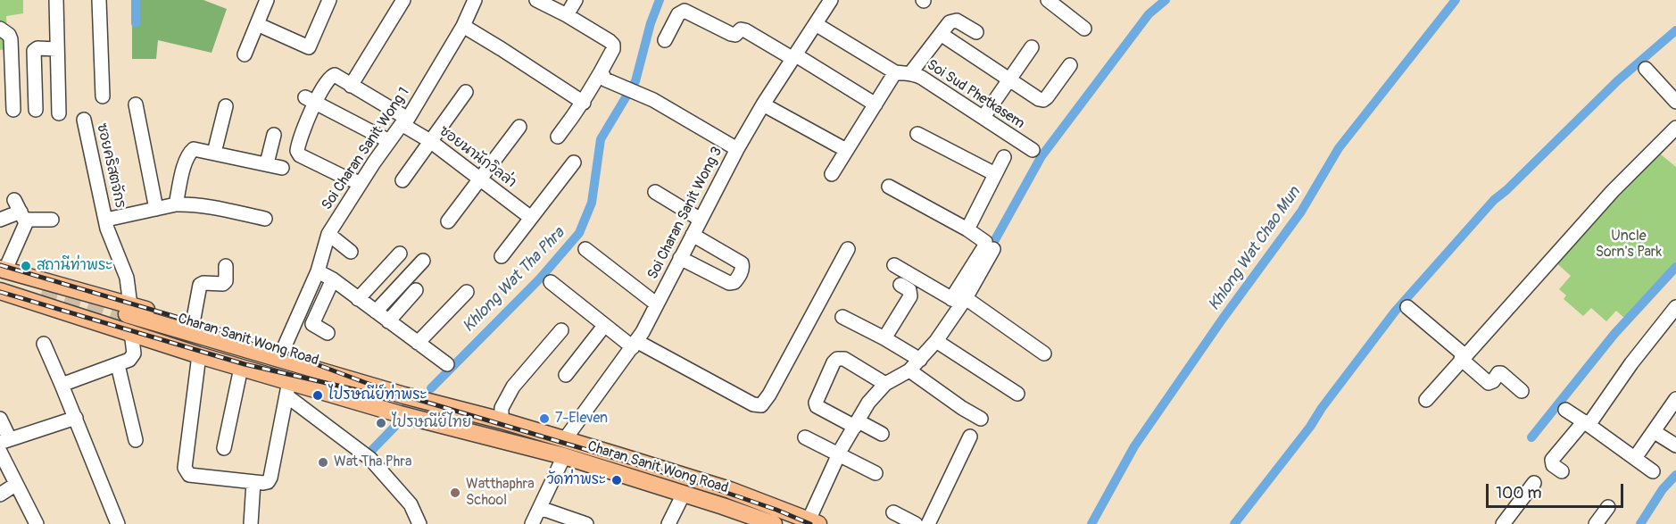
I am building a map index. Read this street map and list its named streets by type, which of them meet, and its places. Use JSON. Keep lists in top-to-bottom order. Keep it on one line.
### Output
{"streets":{"main road":["Charan Sanit Wong Road"],"street":["Soi Sud Phetkasem","Soi Charan Sanit Wong 1","ซอยนานักวิลล่า","ซอยคริสตจักร","Soi Charan Sanit Wong 3"]},"crossings":[["Soi Charan Sanit Wong 1","ซอยนานักวิลล่า"],["Soi Charan Sanit Wong 1","Charan Sanit Wong Road"],["ซอยคริสตจักร","Charan Sanit Wong Road"],["Soi Charan Sanit Wong 3","Charan Sanit Wong Road"]],"water":["Khlong Wat Chao Mun","Khlong Wat Tha Phra"],"parks":["Uncle Sorn's Park"],"places":["สถานีท่าพระ","ไปรษณีย์ท่าพระ","7-Eleven","ไปรษณีย์ไทย","Wat Tha Phra","วัดท่าพระ","Watthaphra School"],"scale_bar":"100 m"}
